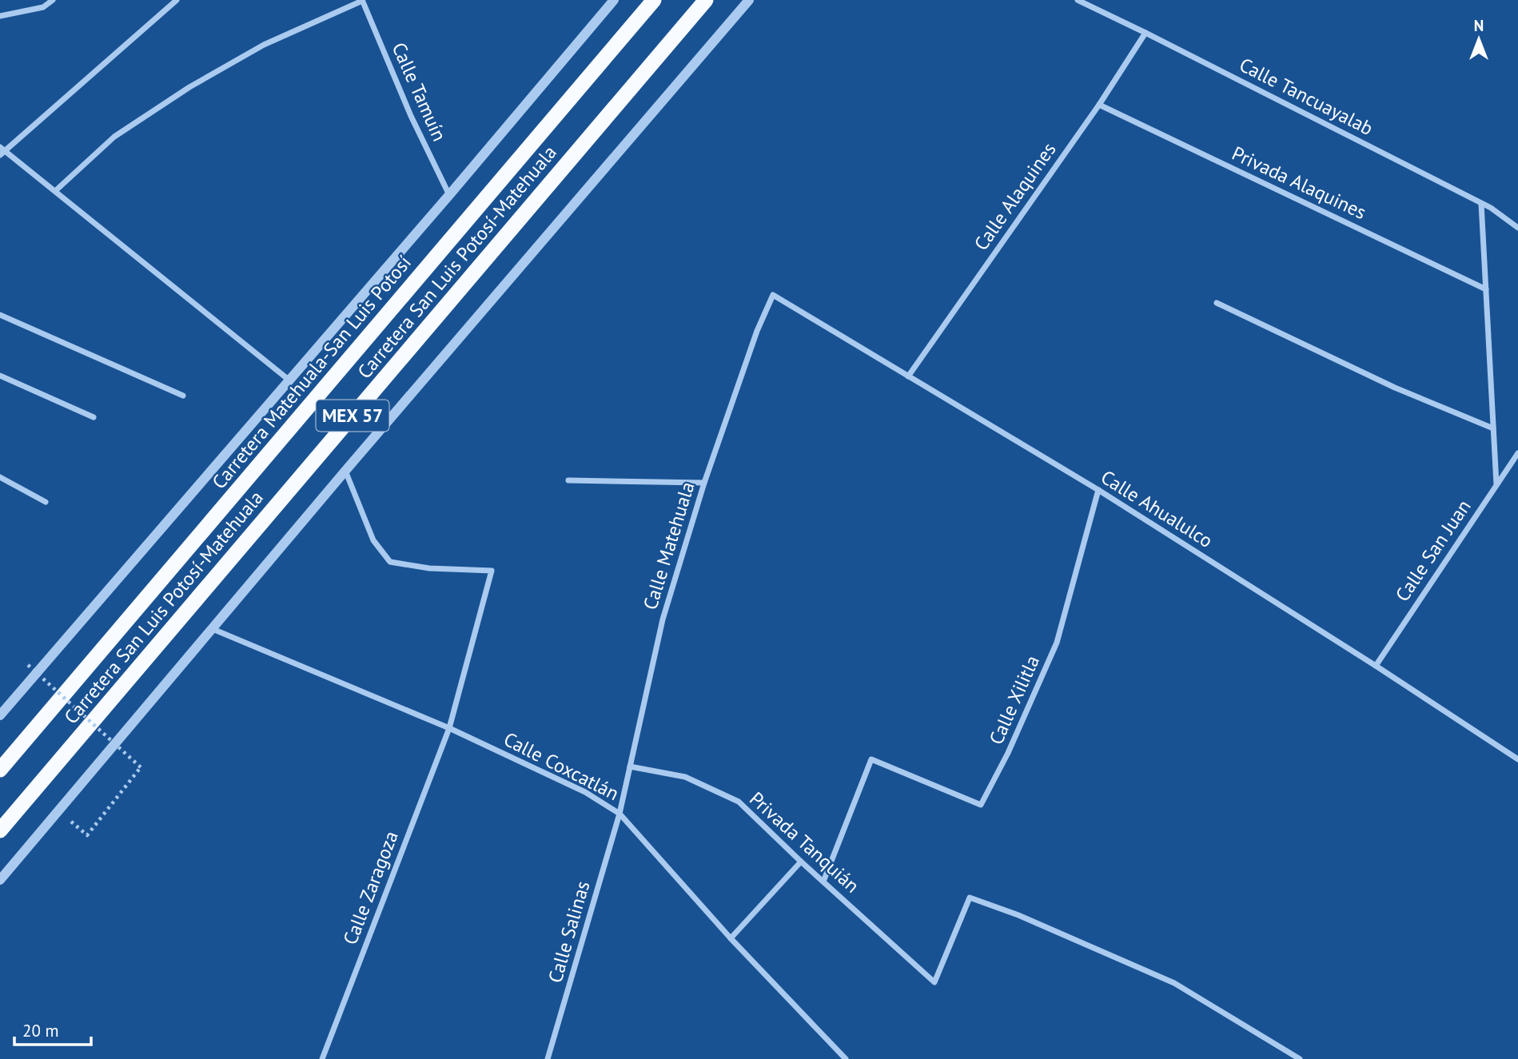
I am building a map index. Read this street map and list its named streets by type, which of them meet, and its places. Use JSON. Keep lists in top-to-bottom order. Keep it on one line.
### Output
{"streets":{"highway":["Carretera San Luis Potosí-Matehuala","Carretera Matehuala-San Luis Potosí","MEX 57"],"street":["Calle Tamuín","Calle Tancuayalab","Privada Alaquines","Calle Alaquines","Calle Ahualulco","Calle Matehuala","Calle San Juan","Calle Xilitla","Calle Coxcatlán","Privada Tanquián","Calle Zaragoza","Calle Salinas"]},"crossings":[["Calle Tancuayalab","Calle Alaquines"],["Privada Alaquines","Calle Alaquines"],["Calle Alaquines","Calle Ahualulco"],["Calle Ahualulco","Calle Matehuala"],["Calle Ahualulco","Calle San Juan"],["Calle Ahualulco","Calle Xilitla"],["Calle Matehuala","Calle Coxcatlán"],["Calle Matehuala","Privada Tanquián"],["Calle Matehuala","Calle Salinas"],["Calle Xilitla","Privada Tanquián"],["Calle Coxcatlán","Calle Zaragoza"],["Calle Coxcatlán","Calle Salinas"]],"scale_bar":"20 m","north":"top"}
